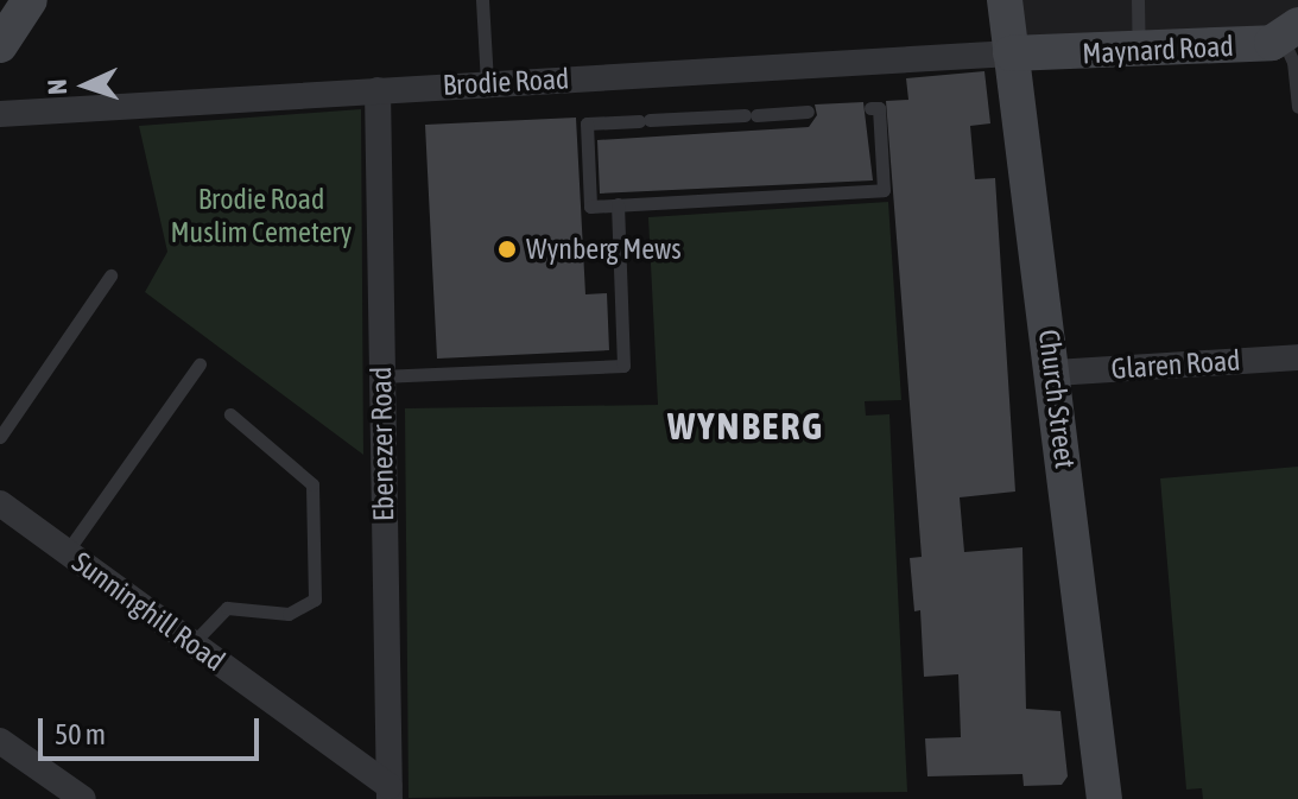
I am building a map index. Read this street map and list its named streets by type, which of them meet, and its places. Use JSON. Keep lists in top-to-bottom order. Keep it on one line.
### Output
{"streets":{"street":["Maynard Road","Brodie Road","Glaren Road","Church Street","Ebenezer Road","Sunninghill Road"]},"crossings":[["Maynard Road","Brodie Road"],["Maynard Road","Church Street"],["Brodie Road","Church Street"],["Brodie Road","Ebenezer Road"],["Glaren Road","Church Street"],["Ebenezer Road","Sunninghill Road"]],"districts":["WYNBERG"],"parks":["Brodie Road Muslim Cemetery"],"places":["Wynberg Mews"],"scale_bar":"50 m","north":"left"}
